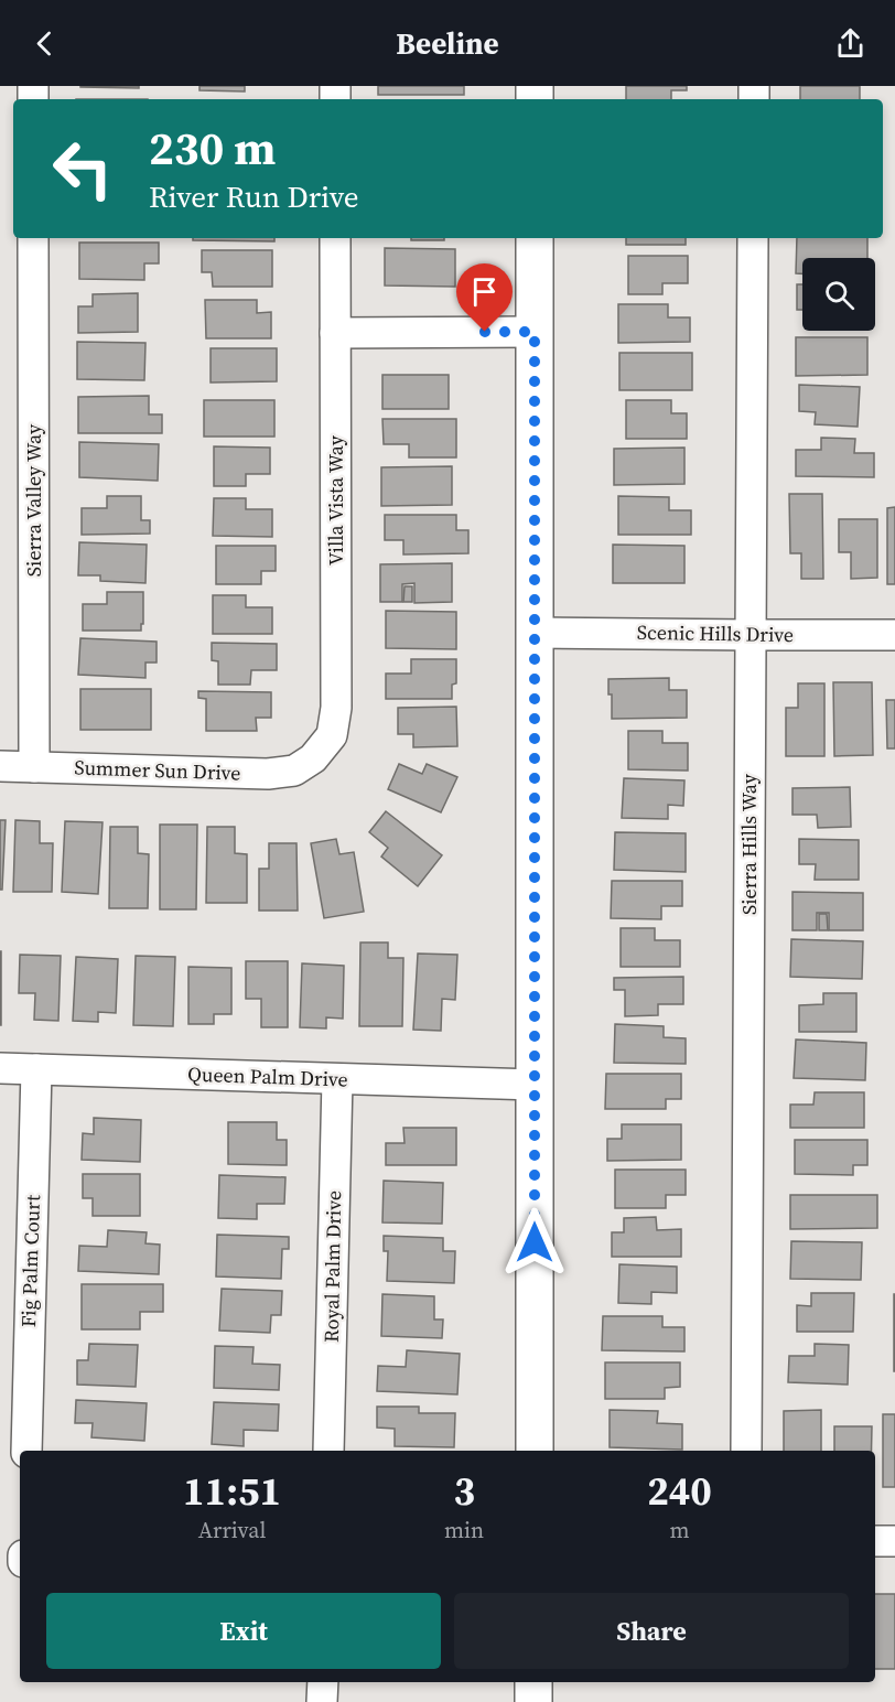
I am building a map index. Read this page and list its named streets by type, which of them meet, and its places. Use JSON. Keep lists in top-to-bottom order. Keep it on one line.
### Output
{"streets":{"street":["Sierra Valley Way","Villa Vista Way","Scenic Hills Drive","Summer Sun Drive","Sierra Hills Way","Queen Palm Drive","Fig Palm Court","Royal Palm Drive"]},"crossings":[["Sierra Valley Way","Summer Sun Drive"],["Villa Vista Way","Summer Sun Drive"],["Scenic Hills Drive","Sierra Hills Way"],["Queen Palm Drive","Fig Palm Court"],["Queen Palm Drive","Royal Palm Drive"]],"page":{"header":"Beeline","turn":["230 m","River Run Drive"],"eta":["11:51","Arrival","3","min","240","m"],"buttons":["Exit","Share"]}}
